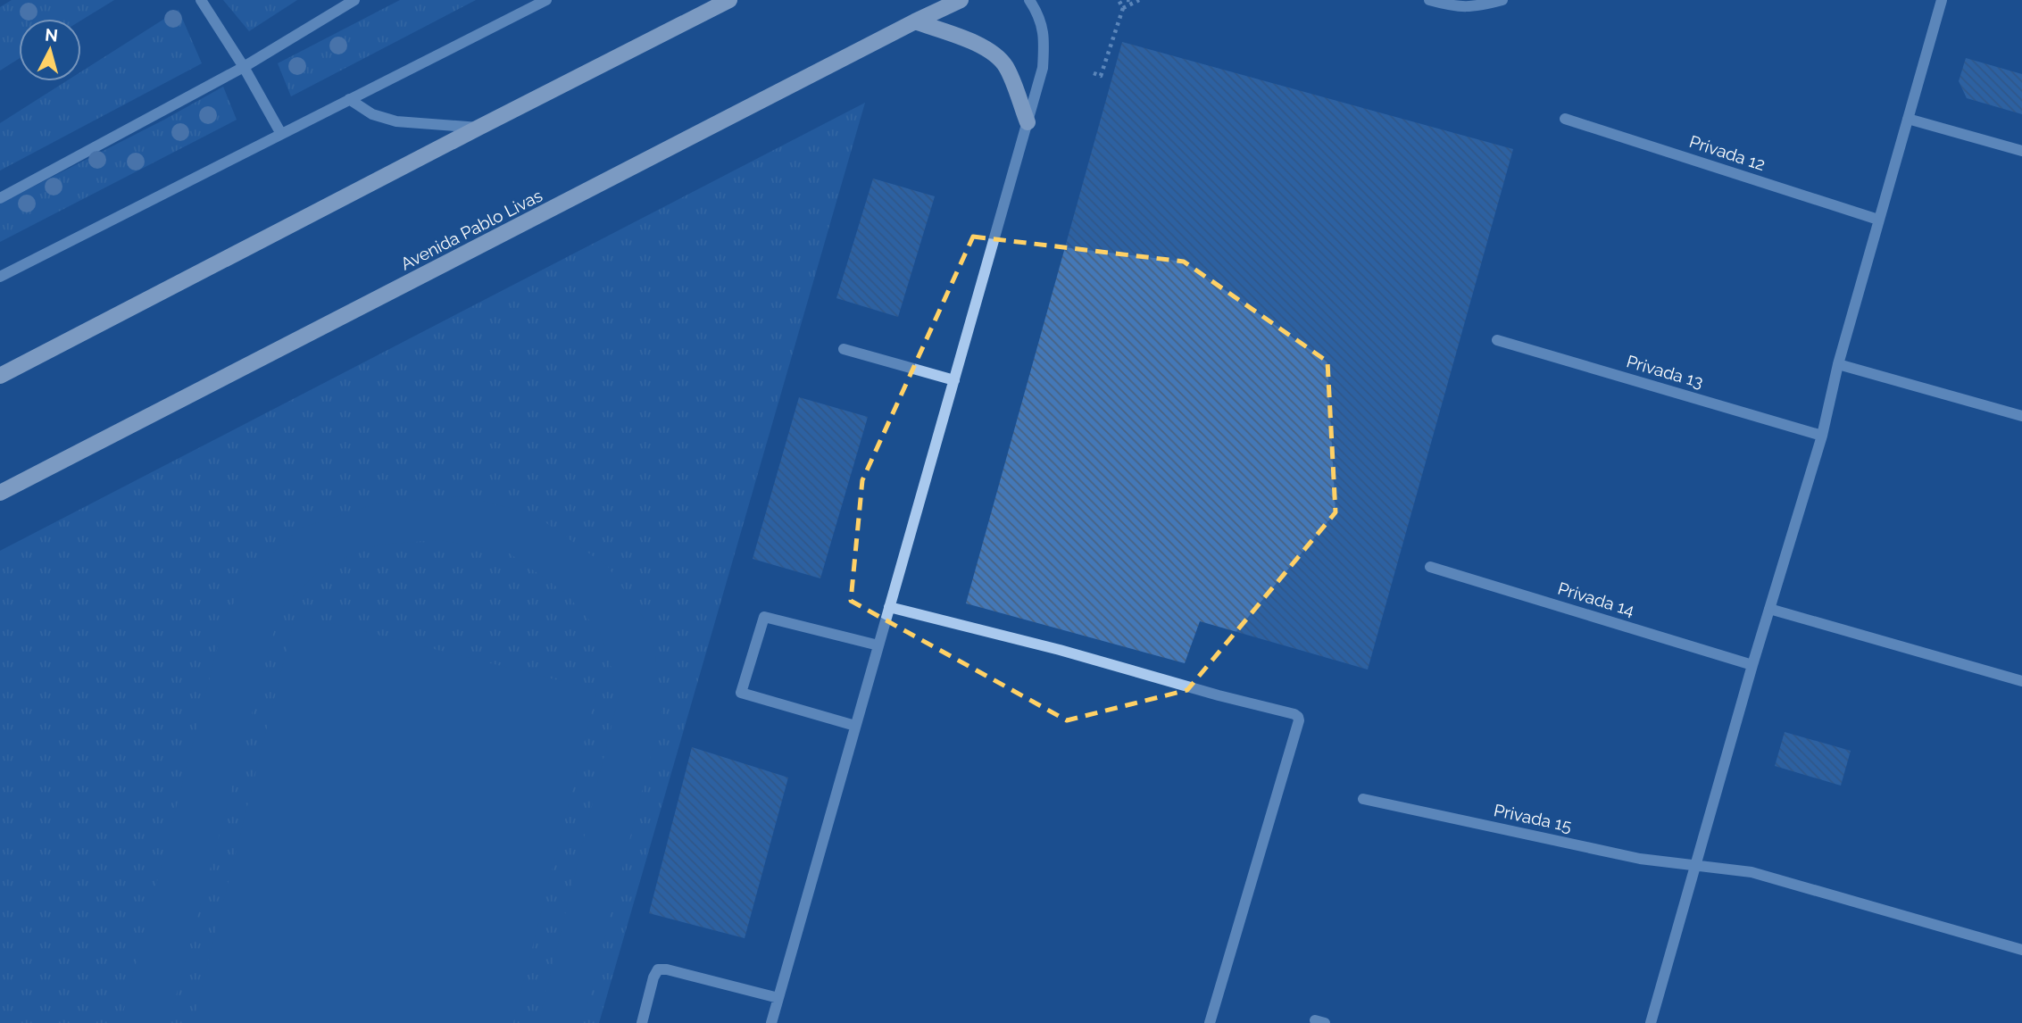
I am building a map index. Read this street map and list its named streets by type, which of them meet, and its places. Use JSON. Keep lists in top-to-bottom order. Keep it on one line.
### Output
{"streets":{"main road":["Avenida Pablo Livas"],"street":["Privada 12","Privada 13","Privada 14","Privada 15"]},"north":"top"}
